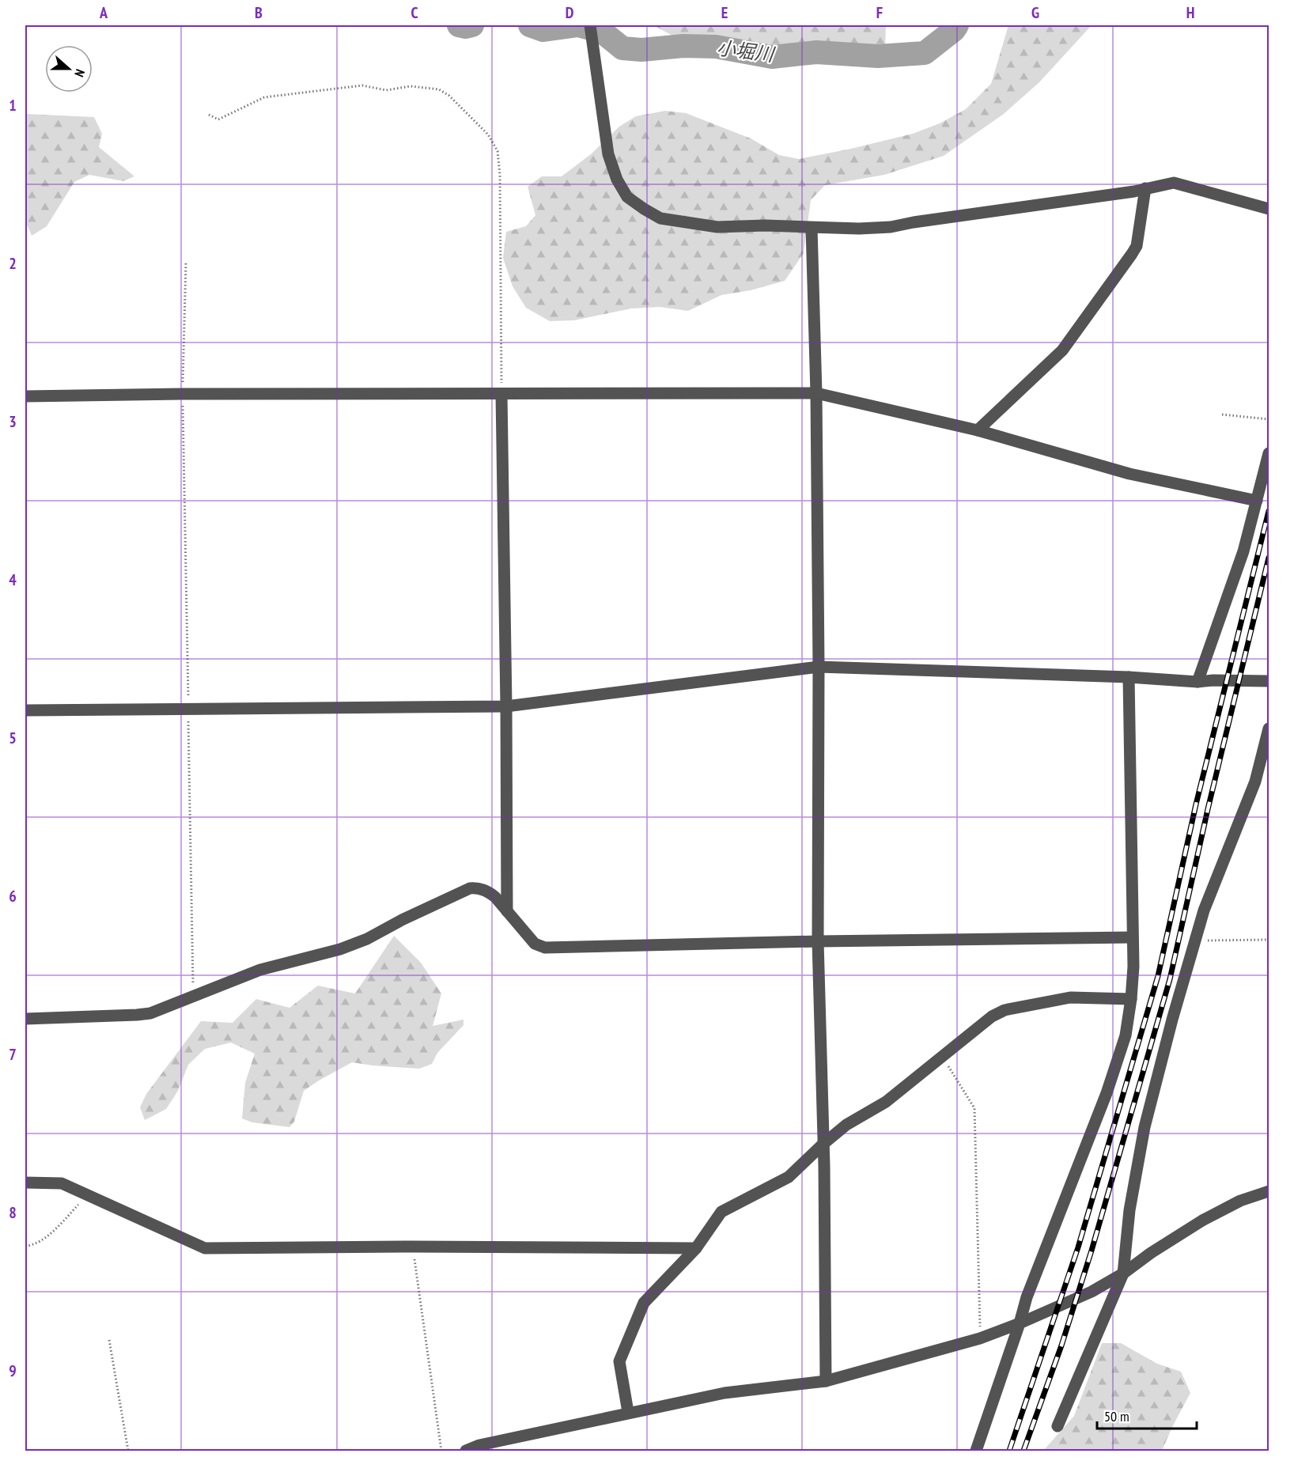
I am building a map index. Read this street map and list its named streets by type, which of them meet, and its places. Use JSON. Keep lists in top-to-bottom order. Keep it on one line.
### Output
{"water":["小堀川"],"scale_bar":"50 m","north":"right","grid":{"columns":["A","B","C","D","E","F","G","H"],"rows":["1","2","3","4","5","6","7","8","9"]}}
